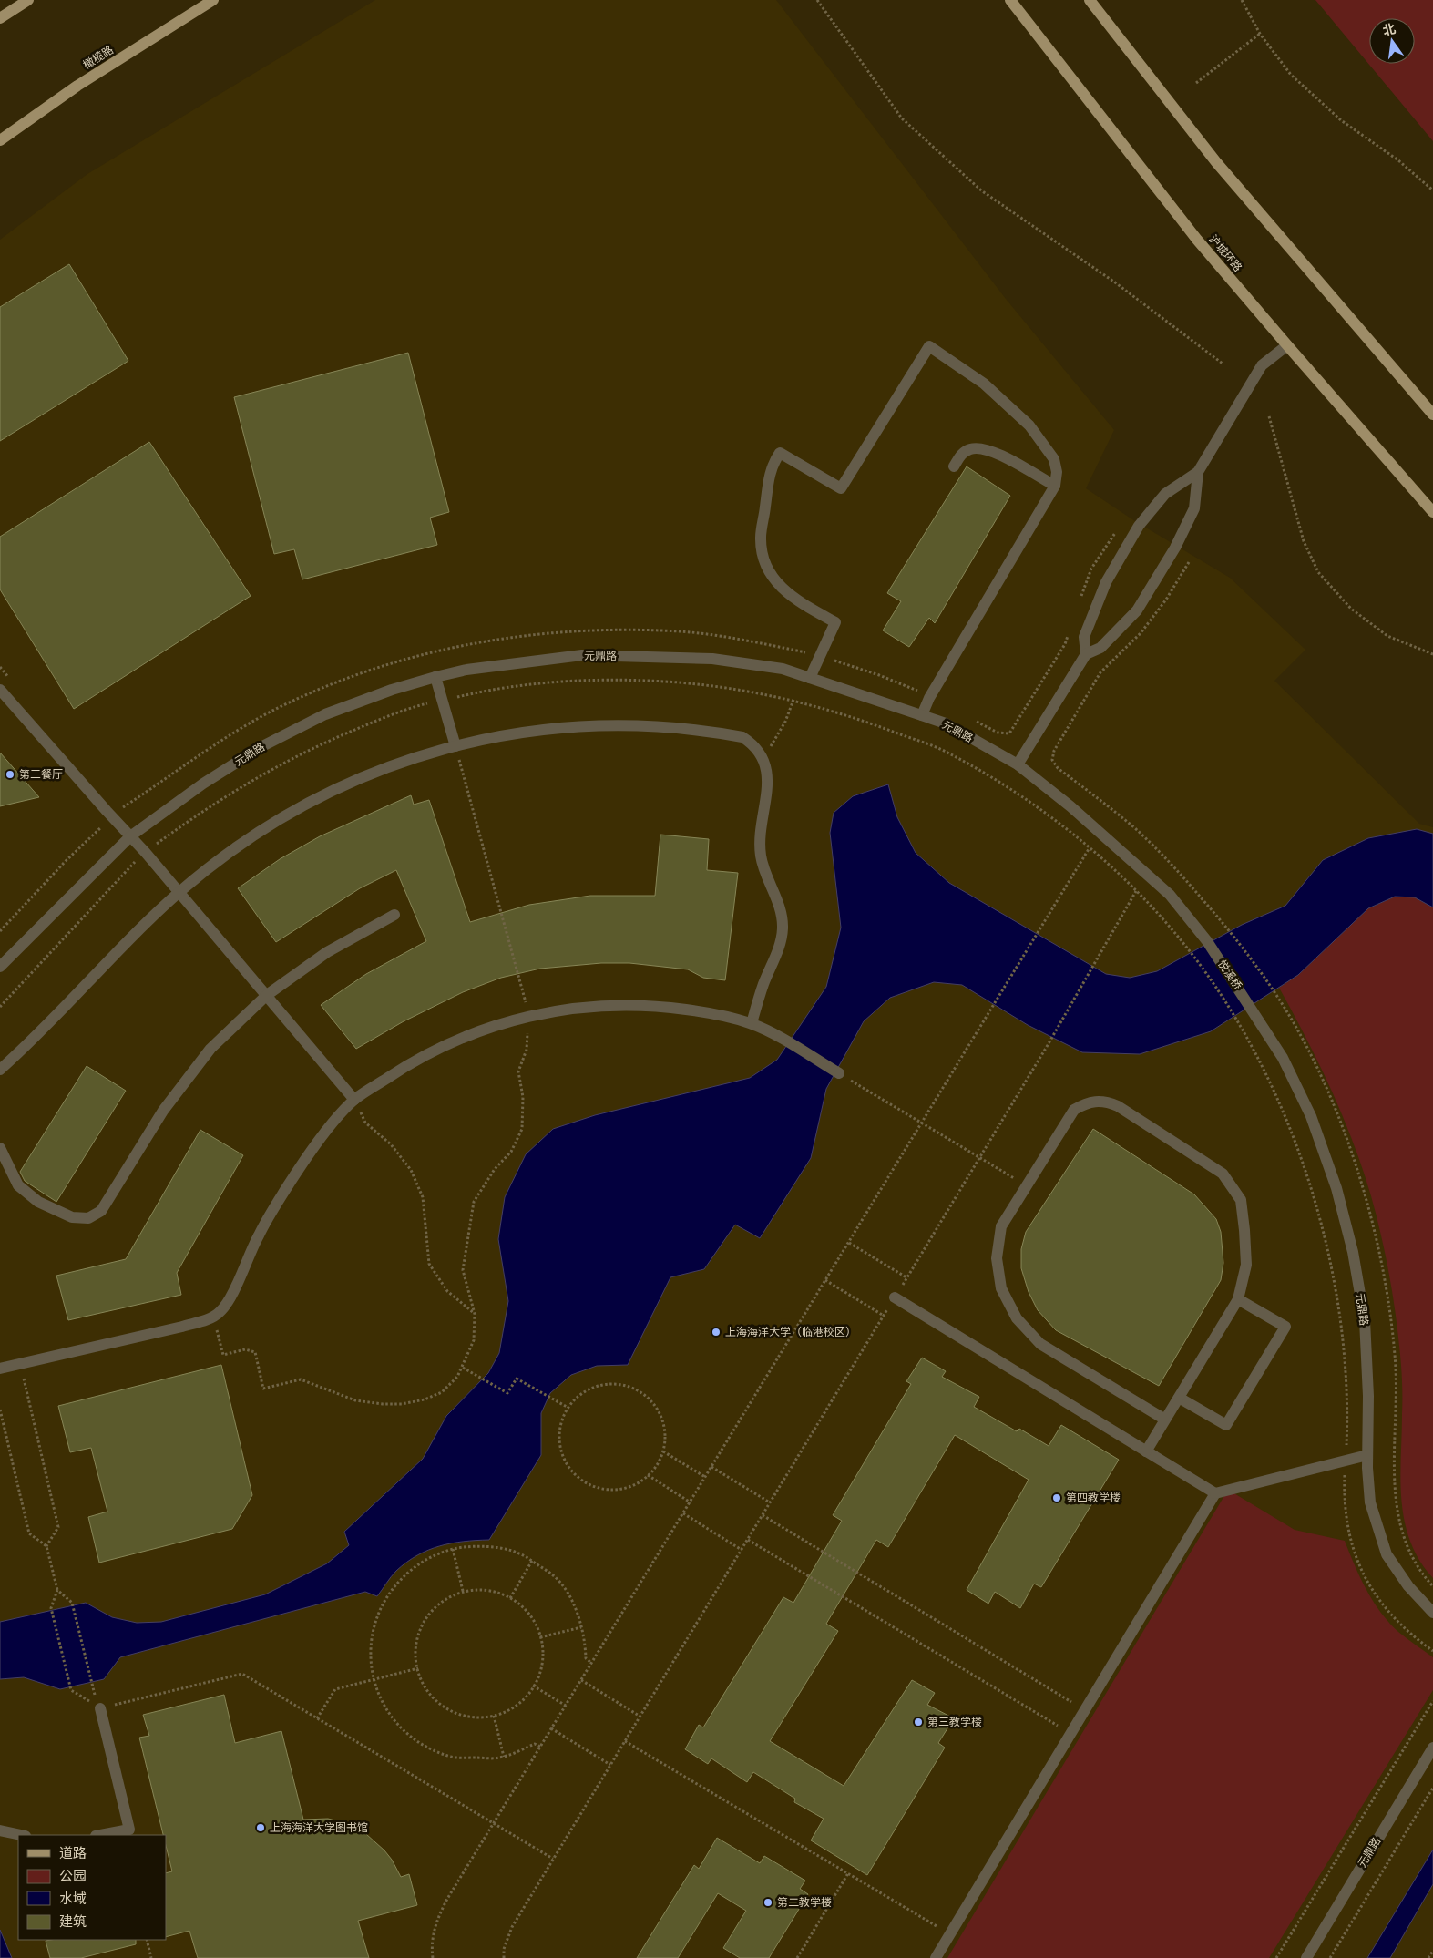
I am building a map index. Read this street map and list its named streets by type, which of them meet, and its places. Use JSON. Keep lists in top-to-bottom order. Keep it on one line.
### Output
{"streets":{"main road":["橄榄路","沪城环路"],"street":["元鼎路","悦溪桥"]},"crossings":[["元鼎路","悦溪桥"]],"places":["第三餐厅","上海海洋大学（临港校区）","第四教学楼","第三教学楼","上海海洋大学图书馆","第二教学楼"],"legend":["道路","公园","水域","建筑"],"north":"top"}
